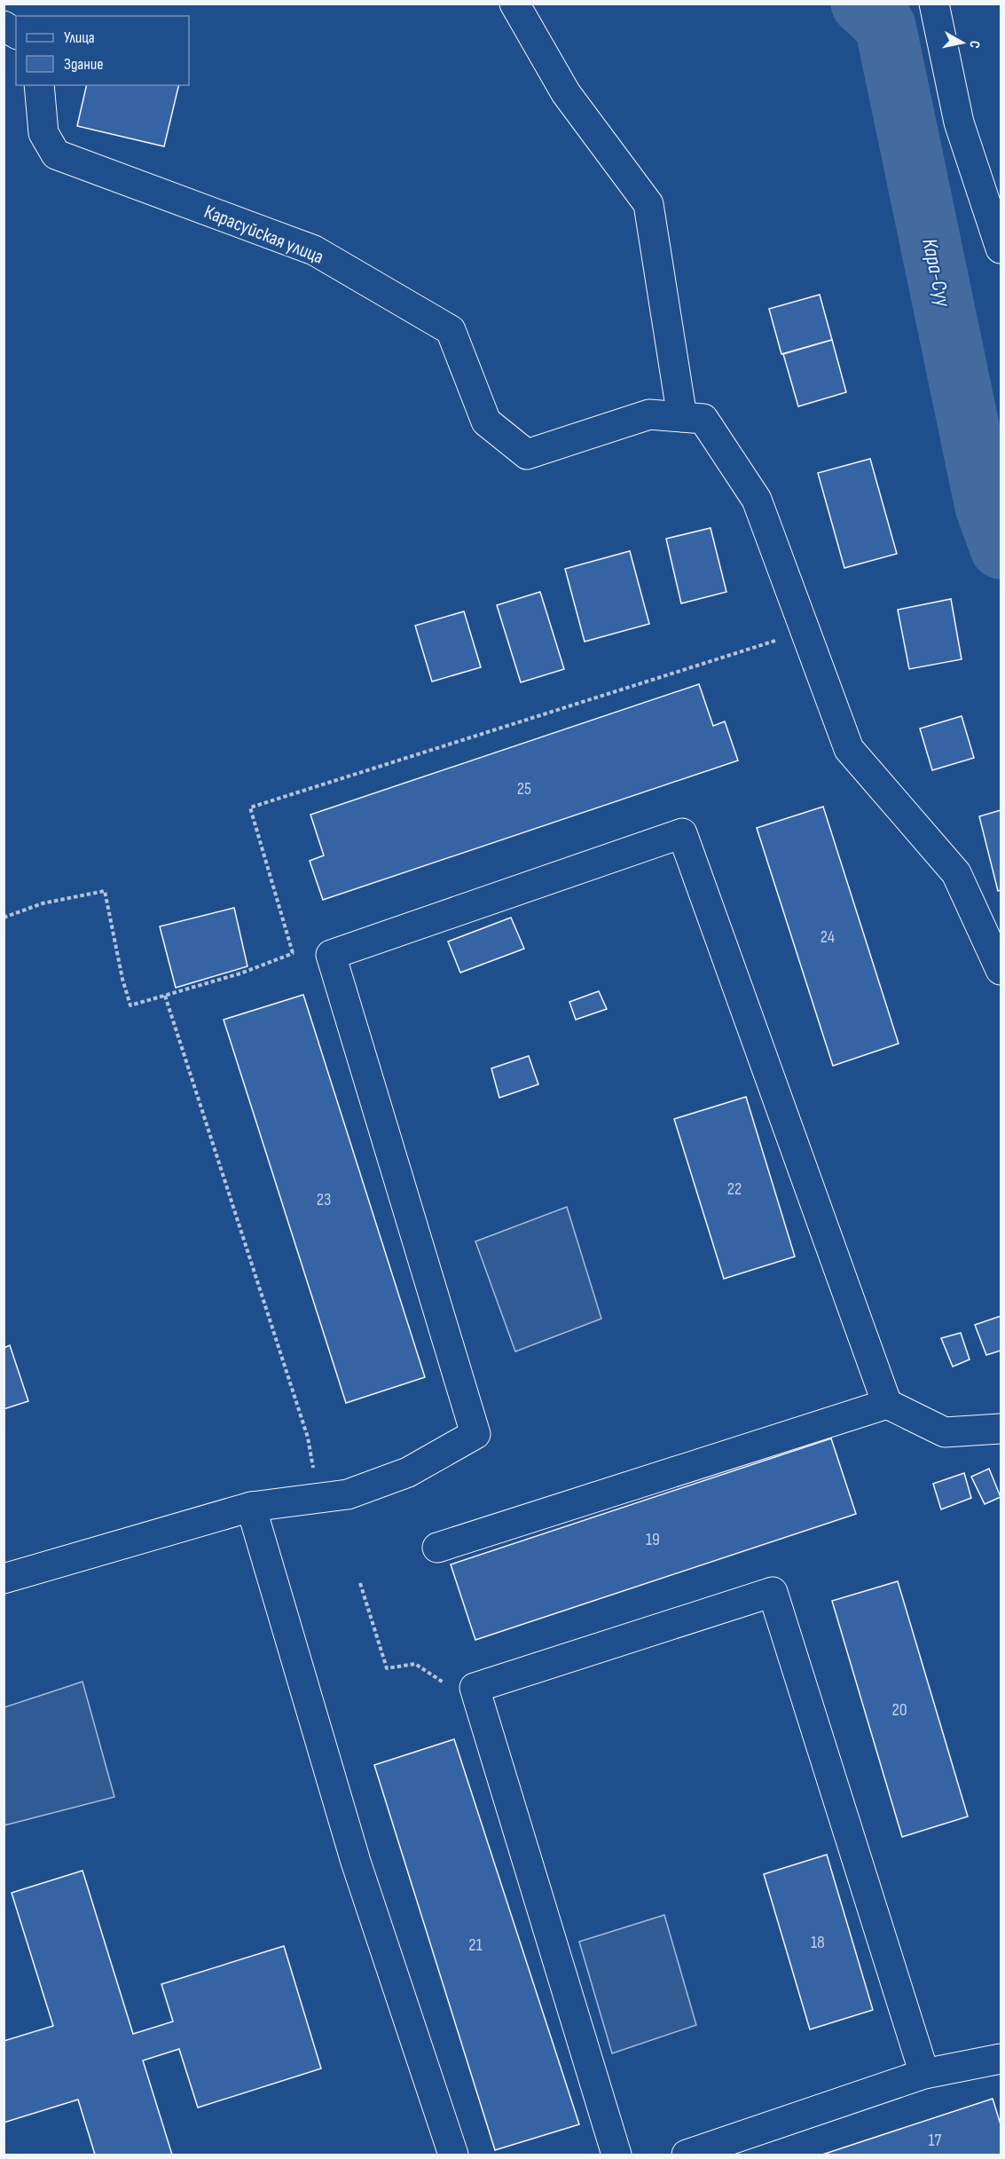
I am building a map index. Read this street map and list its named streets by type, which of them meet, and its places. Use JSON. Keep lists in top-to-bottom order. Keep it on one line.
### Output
{"streets":{"street":["Карасуйская улица"]},"water":["Кара-Суу"],"house_numbers":["25","24","22","23","19","20","18","21","17"],"legend":["Улица","Здание"],"north":"right"}
